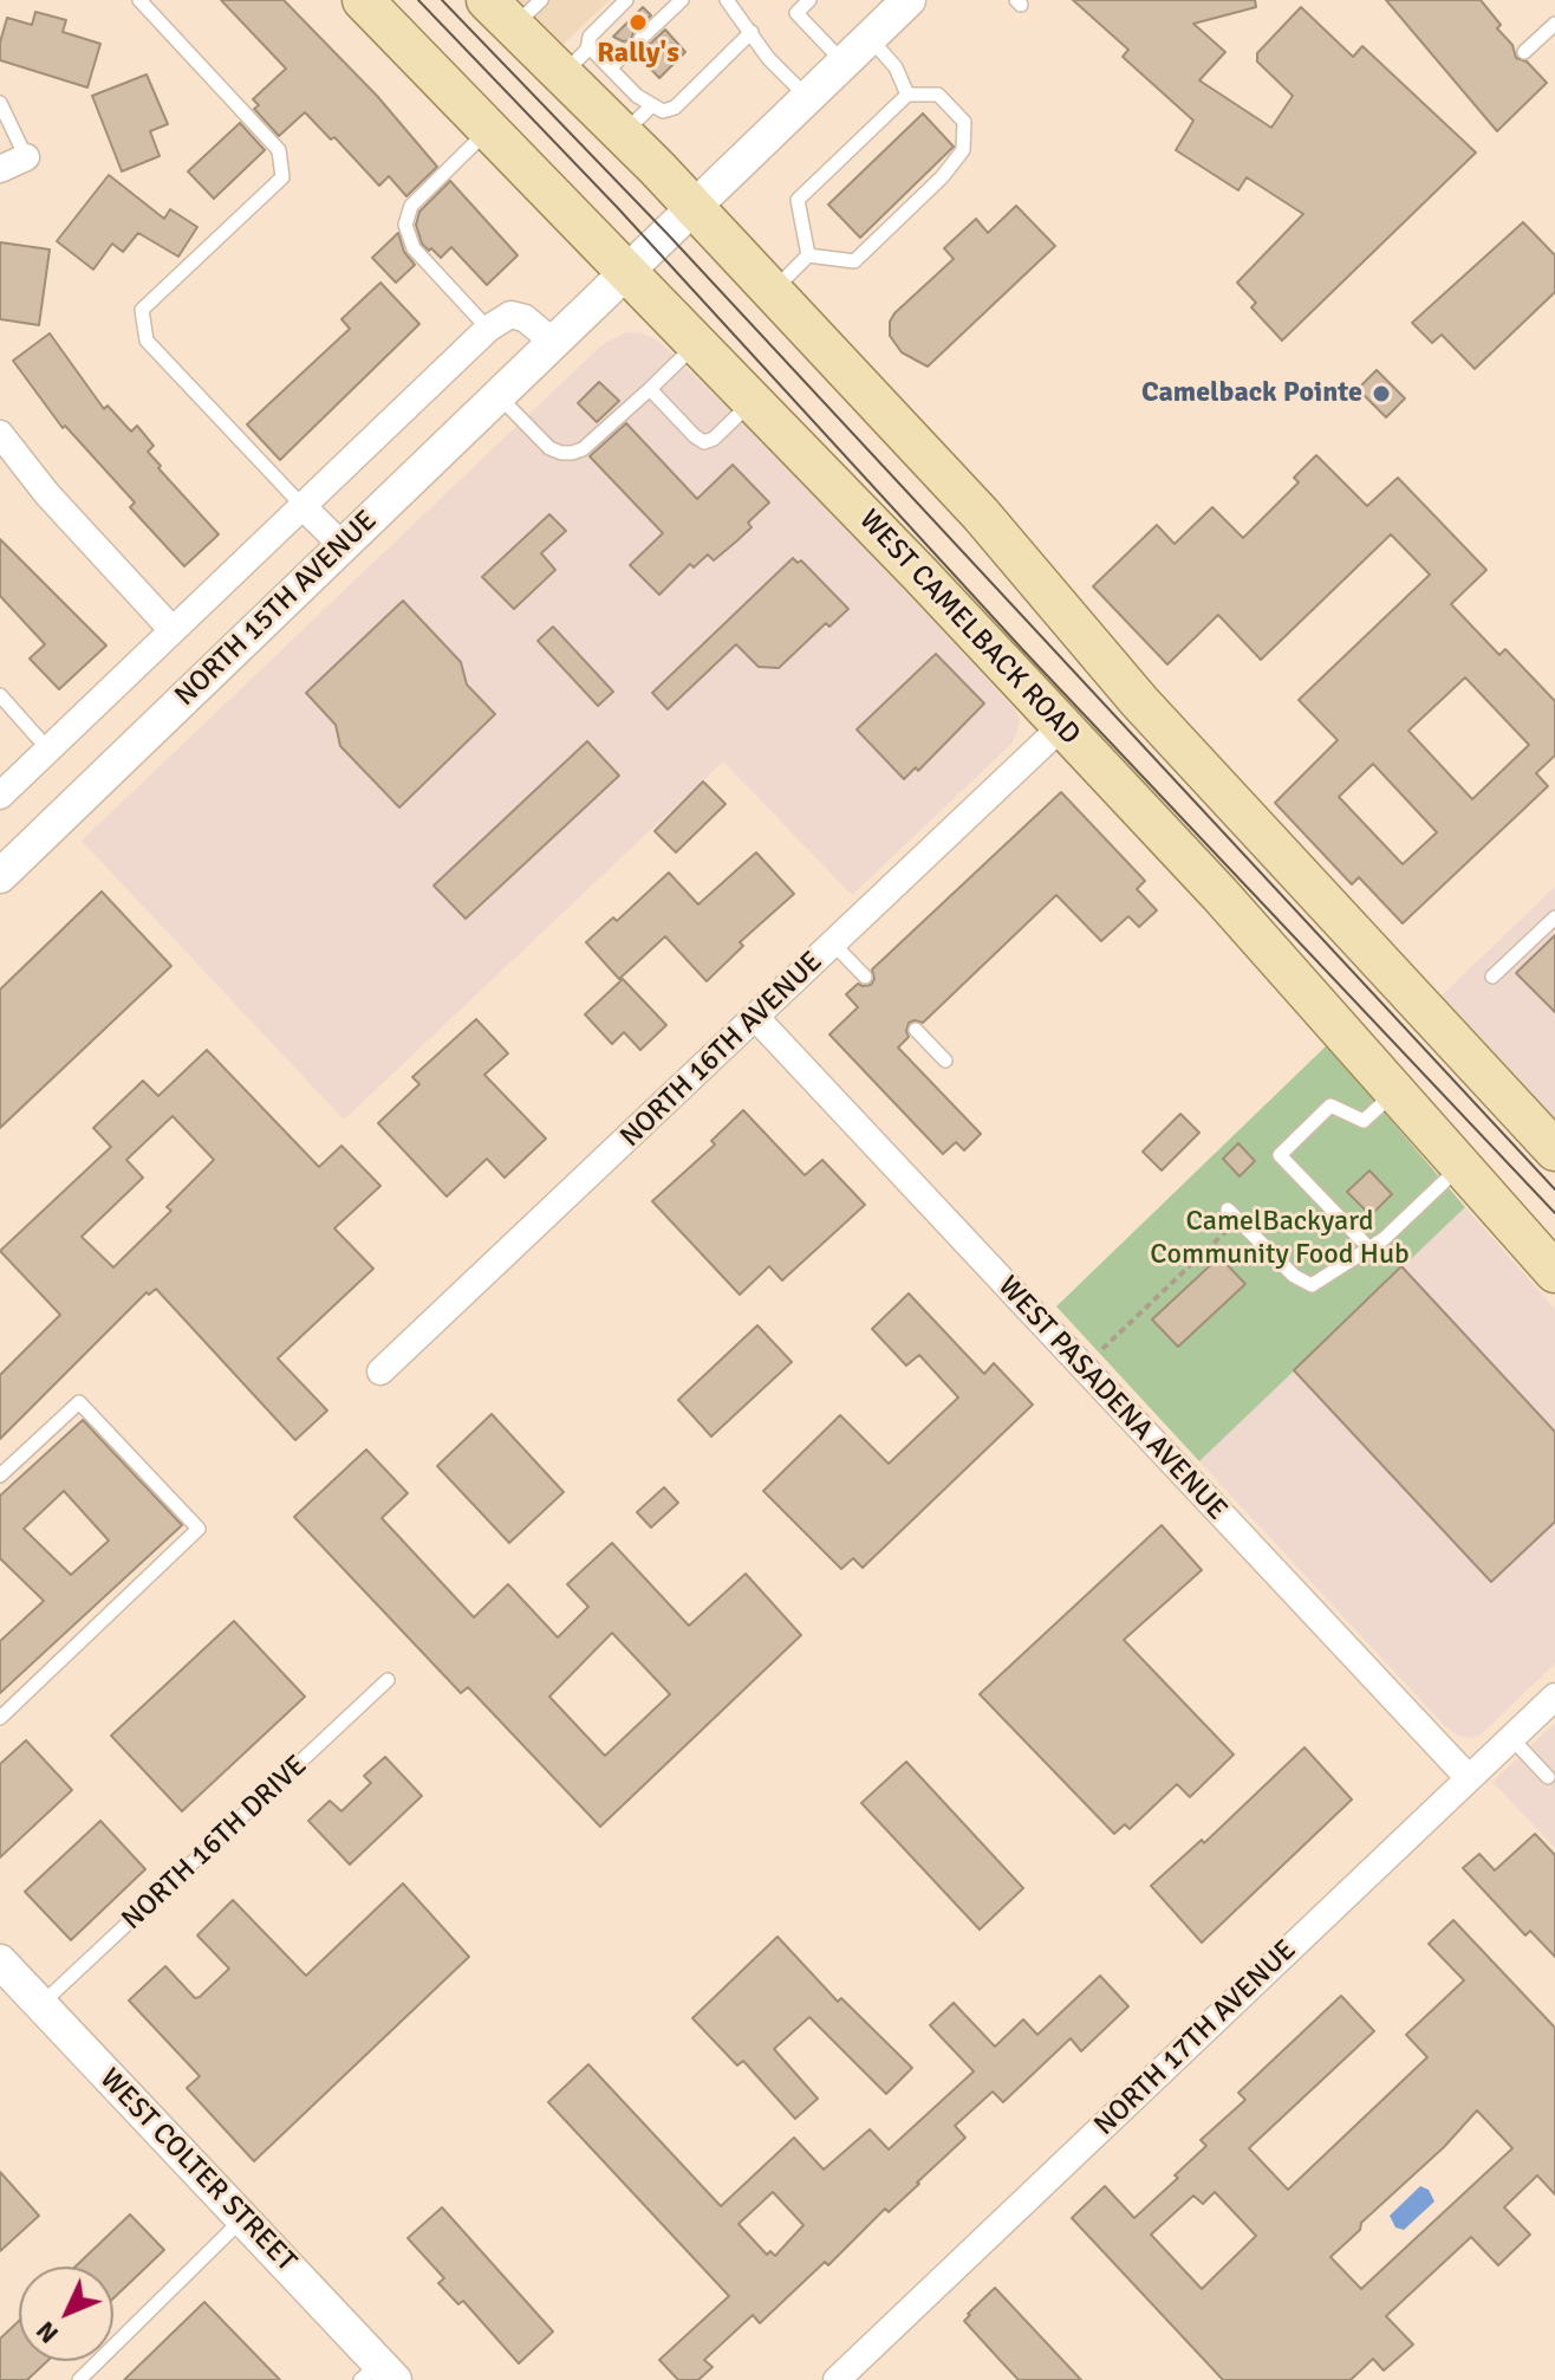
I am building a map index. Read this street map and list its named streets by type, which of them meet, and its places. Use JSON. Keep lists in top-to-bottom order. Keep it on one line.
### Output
{"streets":{"main road":["WEST CAMELBACK ROAD"],"street":["NORTH 15TH AVENUE","NORTH 16TH AVENUE","WEST PASADENA AVENUE","NORTH 17TH AVENUE","WEST COLTER STREET"],"lane":["NORTH 16TH DRIVE"]},"crossings":[["NORTH 15TH AVENUE","WEST CAMELBACK ROAD"],["WEST CAMELBACK ROAD","NORTH 16TH AVENUE"],["NORTH 16TH AVENUE","WEST PASADENA AVENUE"],["WEST PASADENA AVENUE","NORTH 17TH AVENUE"],["NORTH 16TH DRIVE","WEST COLTER STREET"]],"parks":["CamelBackyard Community Food Hub"],"places":["Rally's","Camelback Pointe"],"north":"bottom left"}
